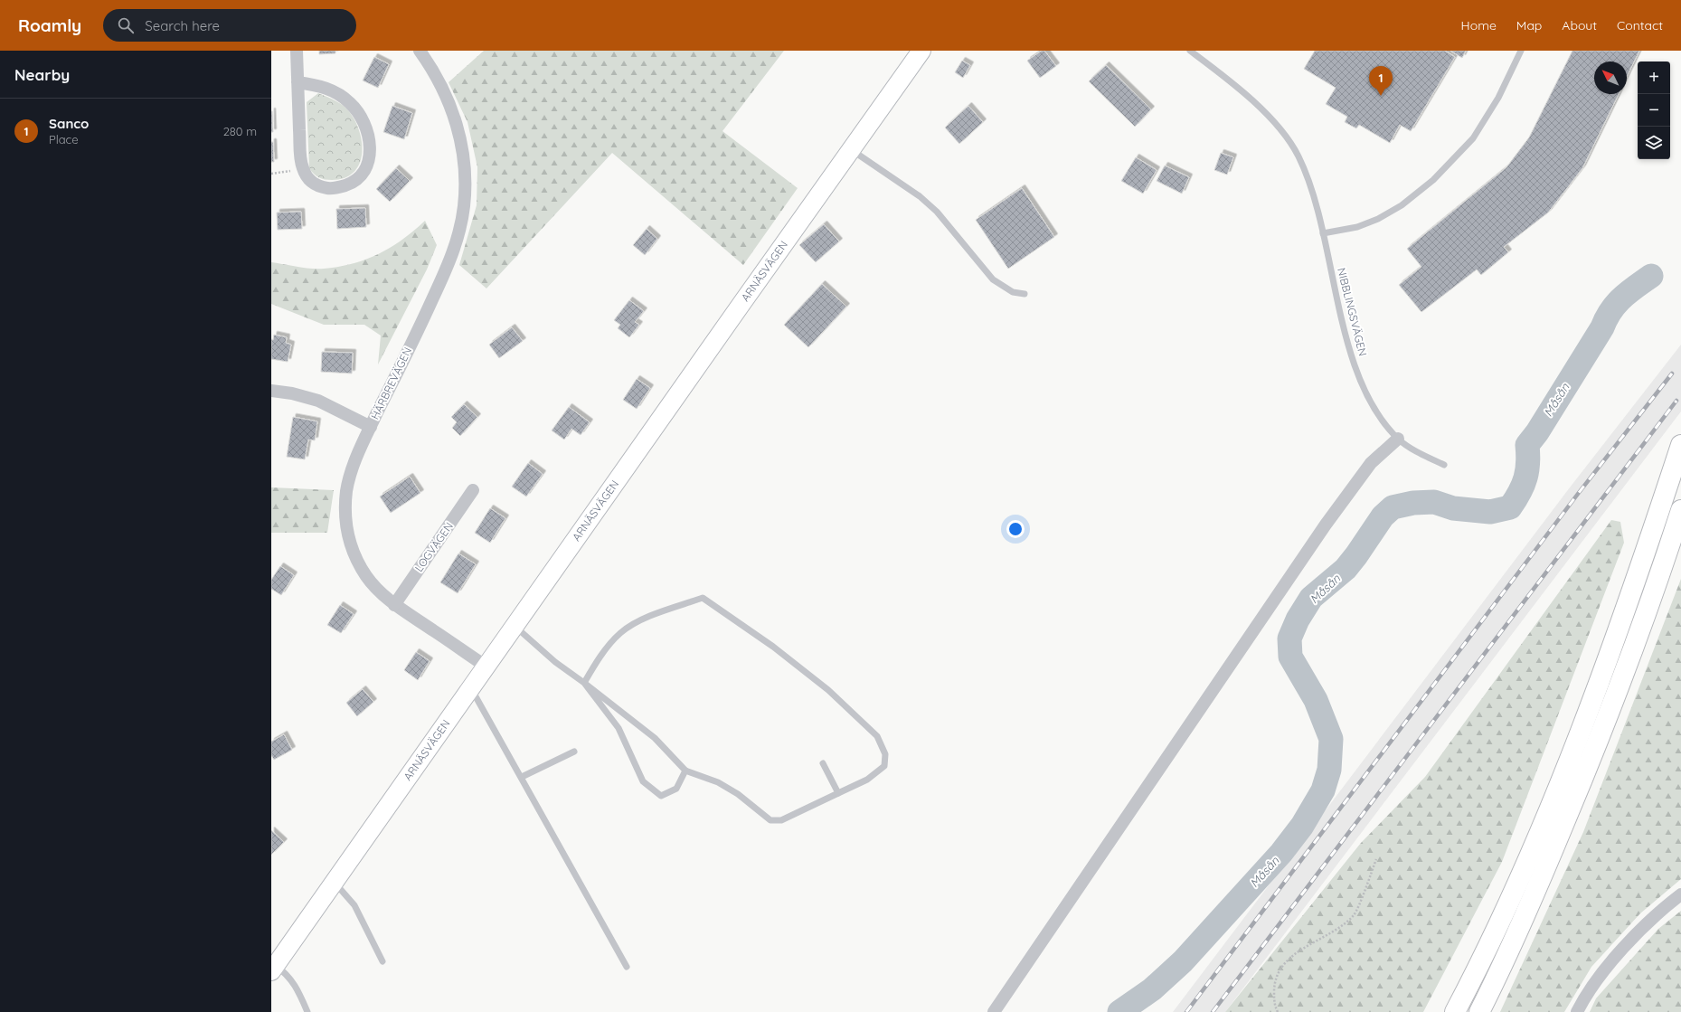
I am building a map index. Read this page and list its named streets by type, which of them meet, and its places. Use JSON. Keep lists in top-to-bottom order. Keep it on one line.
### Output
{"streets":{"street":["ARNÄSVÄGEN","HÄRBREVÄGEN","LOGVÄGEN"],"lane":["NIBBLINGSVÄGEN"]},"crossings":[["ARNÄSVÄGEN","HÄRBREVÄGEN"],["HÄRBREVÄGEN","LOGVÄGEN"]],"water":["Måsån"],"north":"top left","page":{"header":"Roamly","search":"Search here","nav":["Home","Map","About","Contact"],"heading":"Nearby","map_buttons":["+","−"],"pins":"1","list":[{"mark":"1","name":"Sanco","note":"Place","value":"280 m"}]}}
